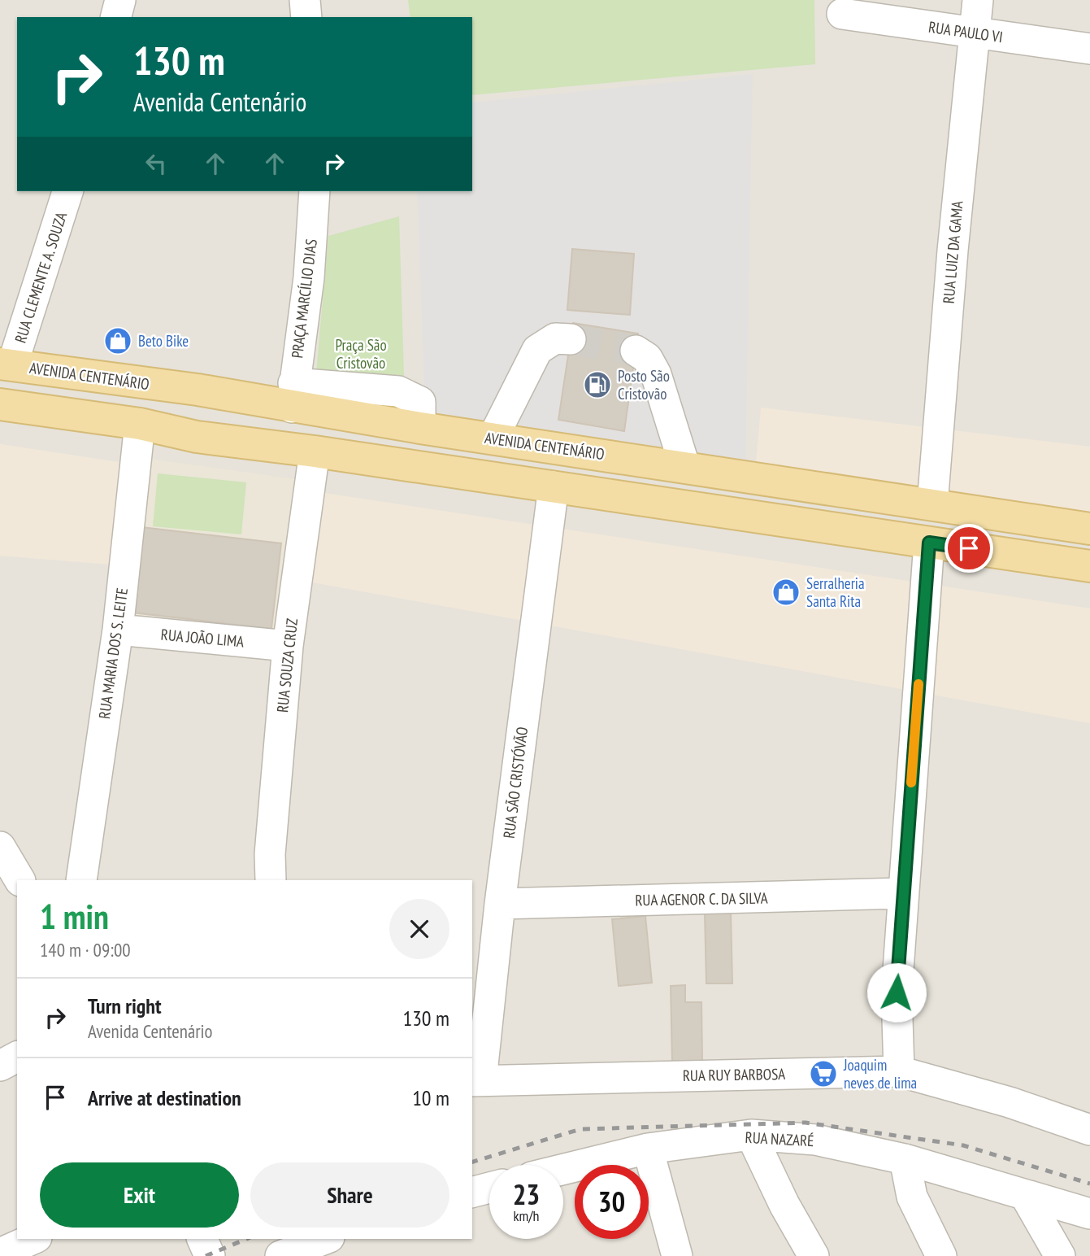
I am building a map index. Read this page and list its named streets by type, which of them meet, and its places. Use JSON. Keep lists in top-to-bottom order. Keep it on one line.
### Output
{"streets":{"main road":["AVENIDA CENTENÁRIO"],"street":["RUA PAULO VI","RUA LUIZ DA GAMA","RUA CLEMENTE A. SOUZA","PRAÇA MARCÍLIO DIAS","RUA JOÃO LIMA","RUA MARIA DOS S. LEITE","RUA SOUZA CRUZ","RUA SÃO CRISTÓVÃO","RUA AGENOR C. DA SILVA","RUA RUY BARBOSA","RUA NAZARÉ"]},"crossings":[["RUA PAULO VI","RUA LUIZ DA GAMA"],["RUA LUIZ DA GAMA","AVENIDA CENTENÁRIO"],["RUA CLEMENTE A. SOUZA","AVENIDA CENTENÁRIO"],["PRAÇA MARCÍLIO DIAS","AVENIDA CENTENÁRIO"],["RUA JOÃO LIMA","RUA MARIA DOS S. LEITE"],["RUA JOÃO LIMA","RUA SOUZA CRUZ"],["RUA SÃO CRISTÓVÃO","RUA AGENOR C. DA SILVA"],["RUA SÃO CRISTÓVÃO","RUA RUY BARBOSA"]],"parks":["Praça São Cristovão"],"places":{"shop":["Beto Bike","Serralheria Santa Rita"],"fuel station":["Posto São Cristovão"],"supermarket":["Joaquim neves de lima"]},"page":{"turn":["130 m","Avenida Centenário"],"heading":["1 min","140 m · 09:00"],"list":[{"name":"Turn right","note":"Avenida Centenário","value":"130 m"},{"name":"Arrive at destination","value":"10 m"}],"buttons":["Exit","Share"],"speed":"23 km/h","limit":"30"}}
